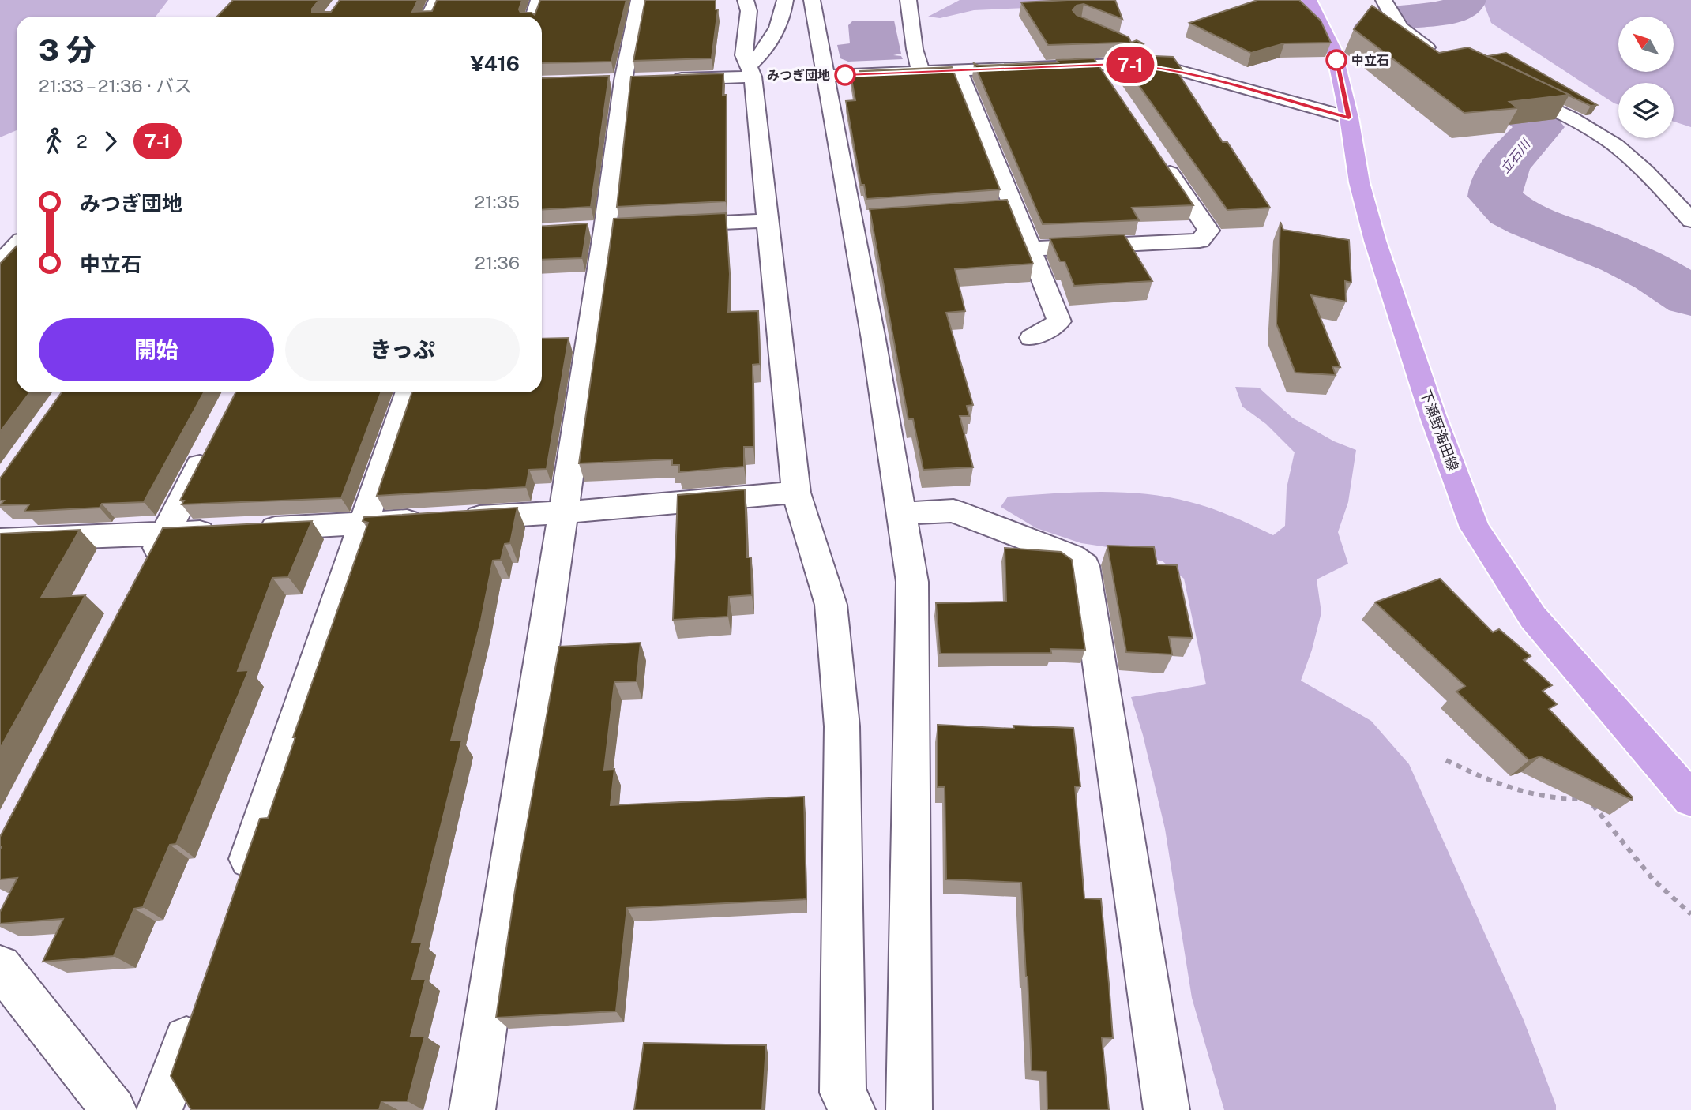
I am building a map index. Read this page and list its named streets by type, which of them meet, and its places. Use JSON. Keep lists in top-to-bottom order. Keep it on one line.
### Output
{"streets":{"main road":["下瀬野海田線"]},"water":["立石川"],"places":["中立石","みつぎ団地"],"lines":["bus line 7-1"],"north":"top left","page":{"on_map":"7-1","heading":["3 分","21:33 – 21:36 · バス","¥416"],"legs":["2","7-1"],"list":[{"name":"みつぎ団地","value":"21:35"},{"name":"中立石","value":"21:36"}],"buttons":["開始","きっぷ"]}}
